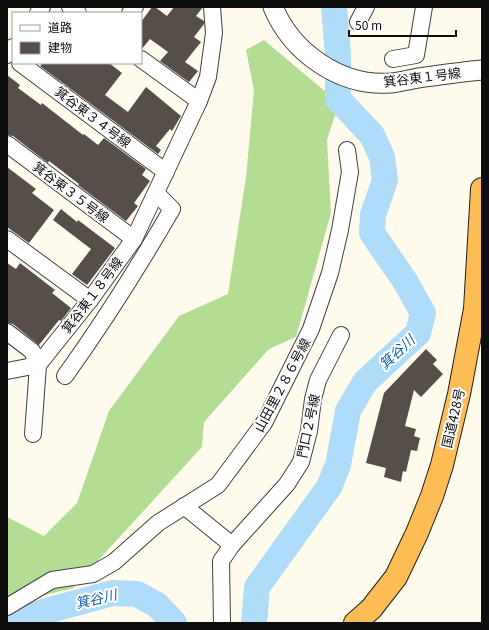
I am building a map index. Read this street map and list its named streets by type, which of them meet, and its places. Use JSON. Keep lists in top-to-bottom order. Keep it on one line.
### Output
{"streets":{"highway":["国道428号"],"street":["箕谷東１号線","箕谷東３４号線","箕谷東３５号線","箕谷東１８号線","山田里２８６号線","門口２号線"]},"crossings":[["箕谷東３４号線","箕谷東１８号線"],["箕谷東３５号線","箕谷東１８号線"]],"water":["箕谷川"],"legend":["道路","建物"],"scale_bar":"50 m"}
